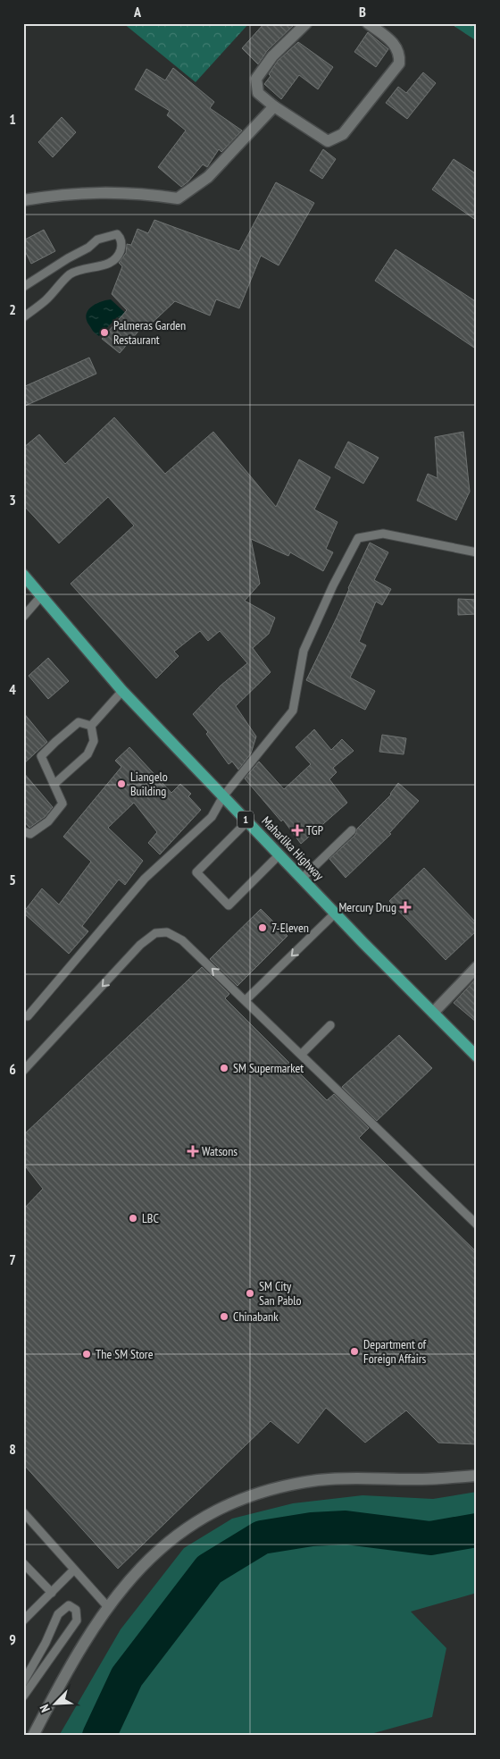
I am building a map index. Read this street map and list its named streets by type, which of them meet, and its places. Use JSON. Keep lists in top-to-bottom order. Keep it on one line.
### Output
{"streets":{"main road":["1","Maharlika Highway"]},"places":{"other":["Palmeras Garden Restaurant","Liangelo Building","7-Eleven","SM Supermarket","LBC","SM City San Pablo","Chinabank","Department of Foreign Affairs","The SM Store"],"health":["TGP","Mercury Drug","Watsons"]},"north":"bottom left","grid":{"columns":["A","B"],"rows":["1","2","3","4","5","6","7","8","9"]}}
